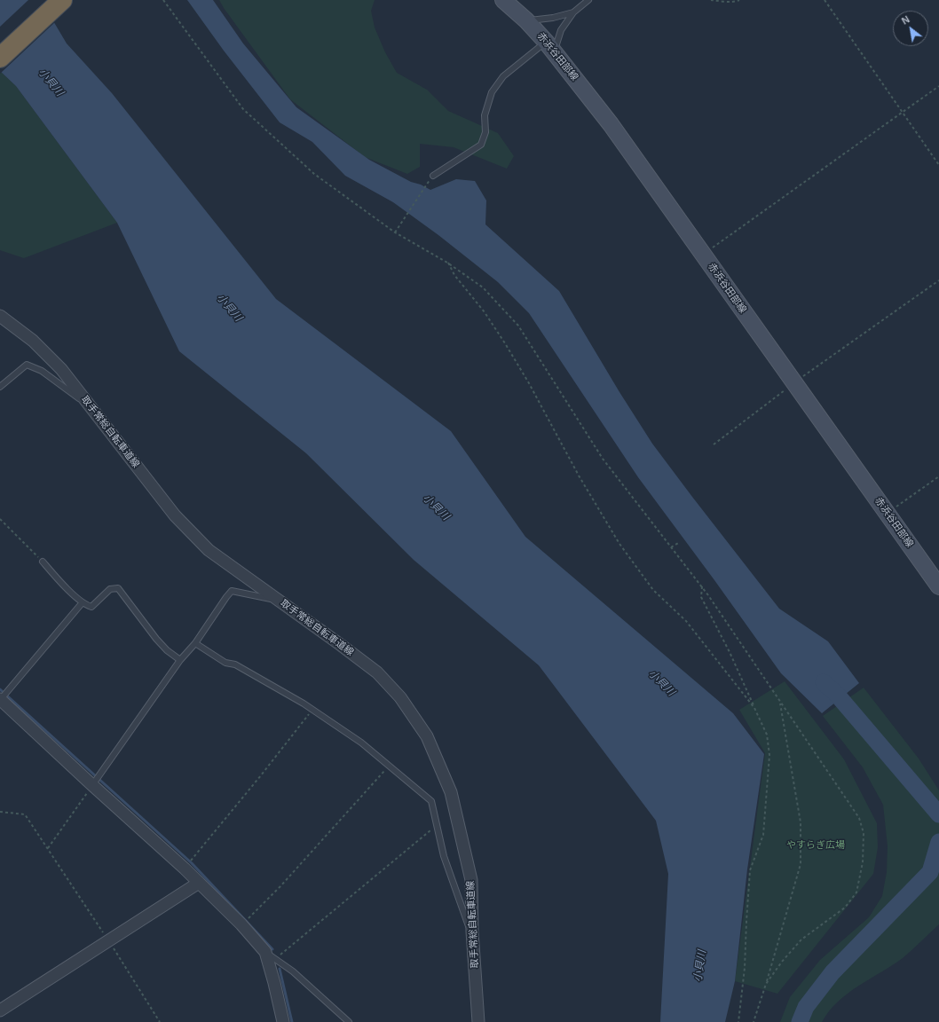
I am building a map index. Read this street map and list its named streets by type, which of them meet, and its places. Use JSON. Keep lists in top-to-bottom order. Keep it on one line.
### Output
{"streets":{"main road":["赤浜谷田部線"],"street":["取手常総自転車道線"]},"water":["小貝川"],"parks":["やすらぎ広場"],"north":"top left"}
